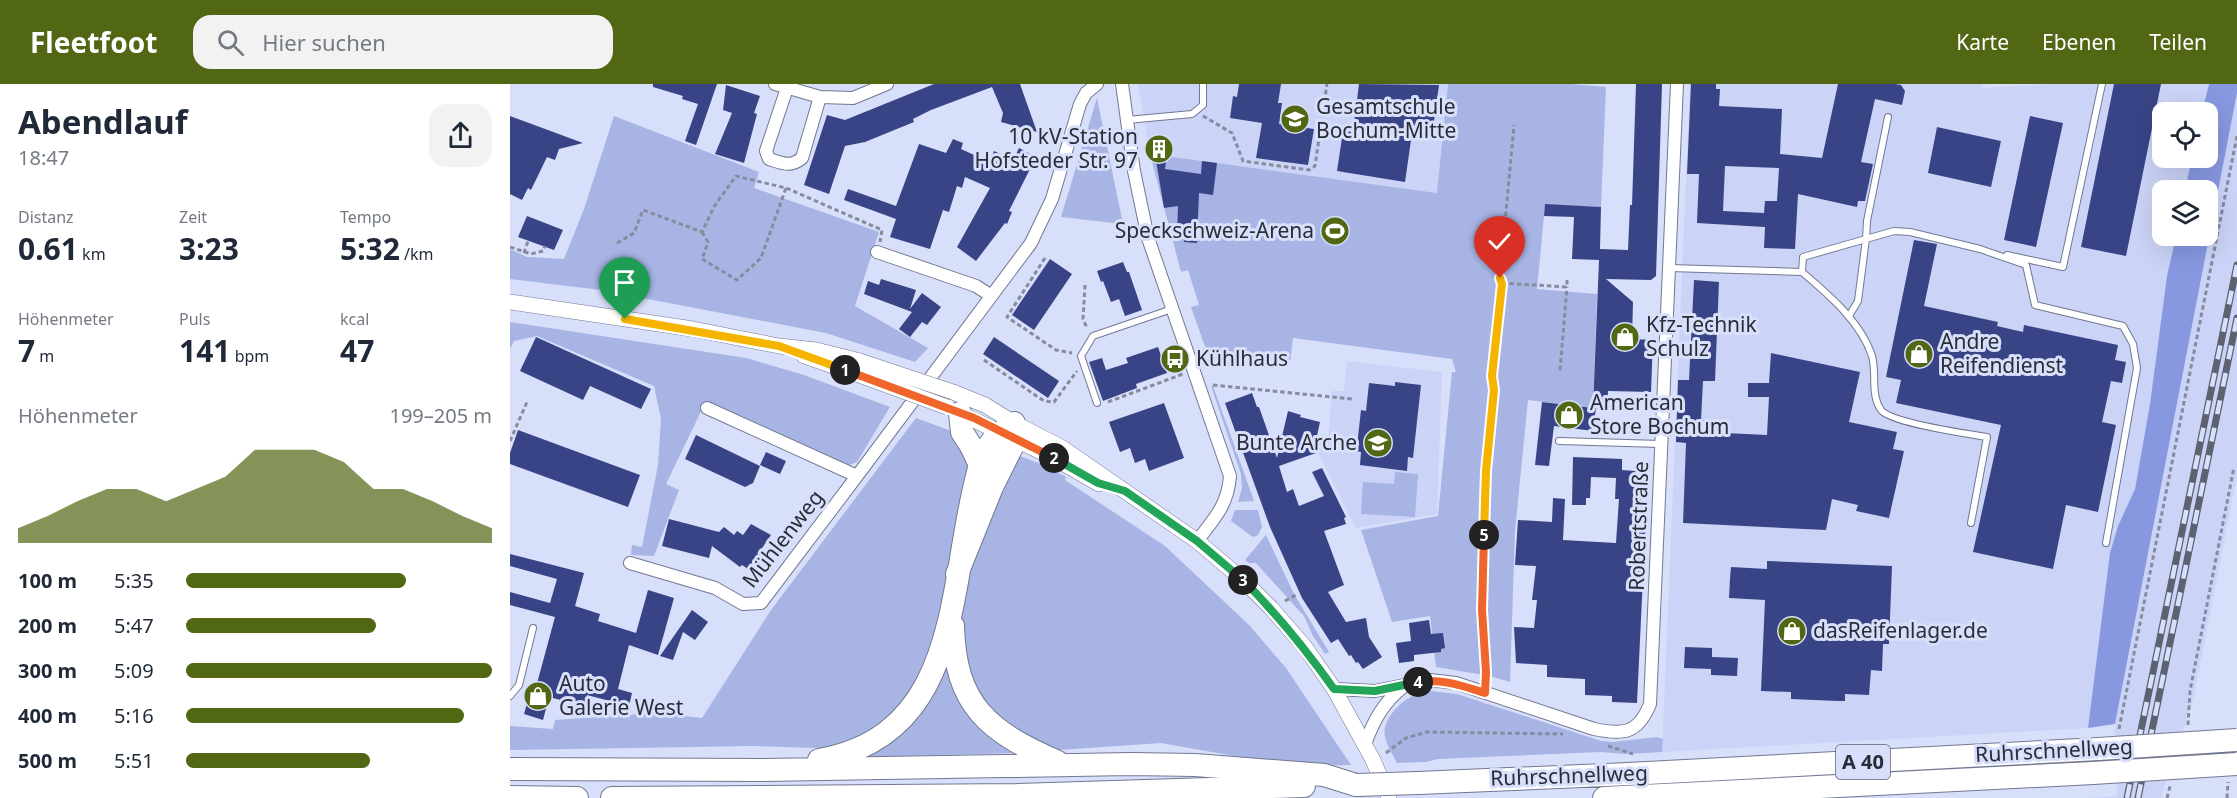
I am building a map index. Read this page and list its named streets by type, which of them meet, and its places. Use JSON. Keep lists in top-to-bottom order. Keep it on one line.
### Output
{"streets":{"highway":["Ruhrschnellweg","A 40"],"street":["Robertstraße","Mühlenweg"]},"places":{"school or university":["Gesamtschule Bochum-Mitte","Bunte Arche"],"building":["10 kV-Station Hofsteder Str. 97"],"sports":["Speckschweiz-Arena"],"shop":["Kfz-Technik Schulz","Andre Reifendienst","American Store Bochum","dasReifenlager.de","Auto Galerie West"],"bus stop":["Kühlhaus"]},"page":{"header":"Fleetfoot","search":"Hier suchen","nav":["Karte","Ebenen","Teilen"],"heading":["Abendlauf","18:47"],"stats":[["Distanz","0.61 km"],["Zeit","3:23"],["Tempo","5:32 /km"],["Höhenmeter","7 m"],["Puls","141 bpm"],["kcal","47"]],"pins":["1","2","5","3","4"],"chart":["Höhenmeter","199–205 m"],"list":[{"name":"100 m","note":"5:35"},{"name":"200 m","note":"5:47"},{"name":"300 m","note":"5:09"},{"name":"400 m","note":"5:16"},{"name":"500 m","note":"5:51"}]}}
